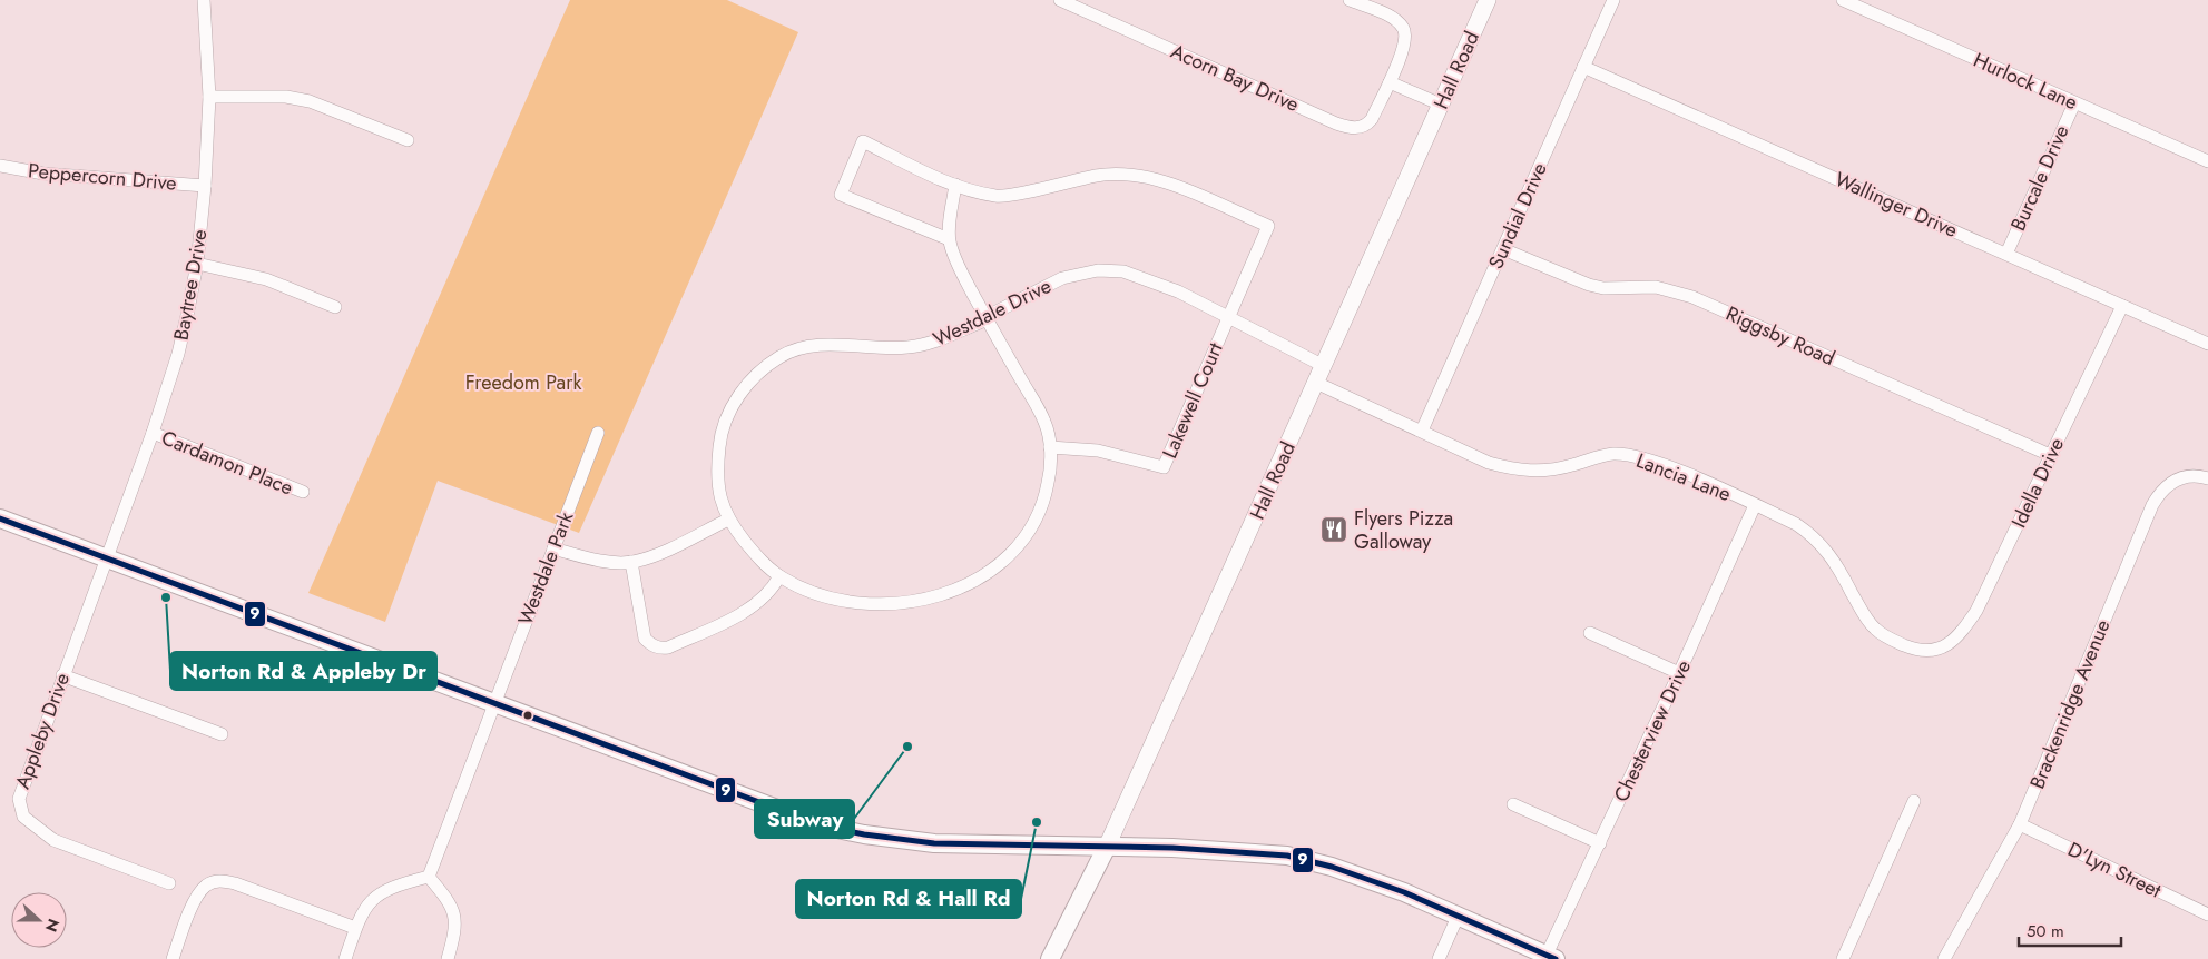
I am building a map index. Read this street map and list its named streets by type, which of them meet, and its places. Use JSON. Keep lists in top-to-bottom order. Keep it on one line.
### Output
{"streets":{"main road":["Hall Road"],"street":["Acorn Bay Drive","Hurlock Lane","Peppercorn Drive","Burcale Drive","Wallinger Drive","Sundial Drive","Baytree Drive","Westdale Drive","Riggsby Road","Lakewell Court","Cardamon Place","Lancia Lane","Idella Drive","Westdale Park","Brackenridge Avenue","Appleby Drive","Chesterview Drive","D'Lyn Street"]},"crossings":[["Hall Road","Westdale Drive"],["Hall Road","Lancia Lane"],["Hurlock Lane","Burcale Drive"],["Peppercorn Drive","Baytree Drive"],["Burcale Drive","Wallinger Drive"],["Wallinger Drive","Sundial Drive"],["Wallinger Drive","Idella Drive"],["Sundial Drive","Riggsby Road"],["Sundial Drive","Lancia Lane"],["Baytree Drive","Cardamon Place"],["Baytree Drive","Appleby Drive"],["Westdale Drive","Lakewell Court"],["Riggsby Road","Idella Drive"],["Lancia Lane","Idella Drive"],["Lancia Lane","Chesterview Drive"],["Brackenridge Avenue","D'Lyn Street"]],"parks":["Freedom Park"],"places":{"restaurant":["Flyers Pizza Galloway"],"other":["Norton Rd & Appleby Dr","Subway","Norton Rd & Hall Rd"]},"lines":["transit line 9"],"scale_bar":"50 m","north":"right"}
